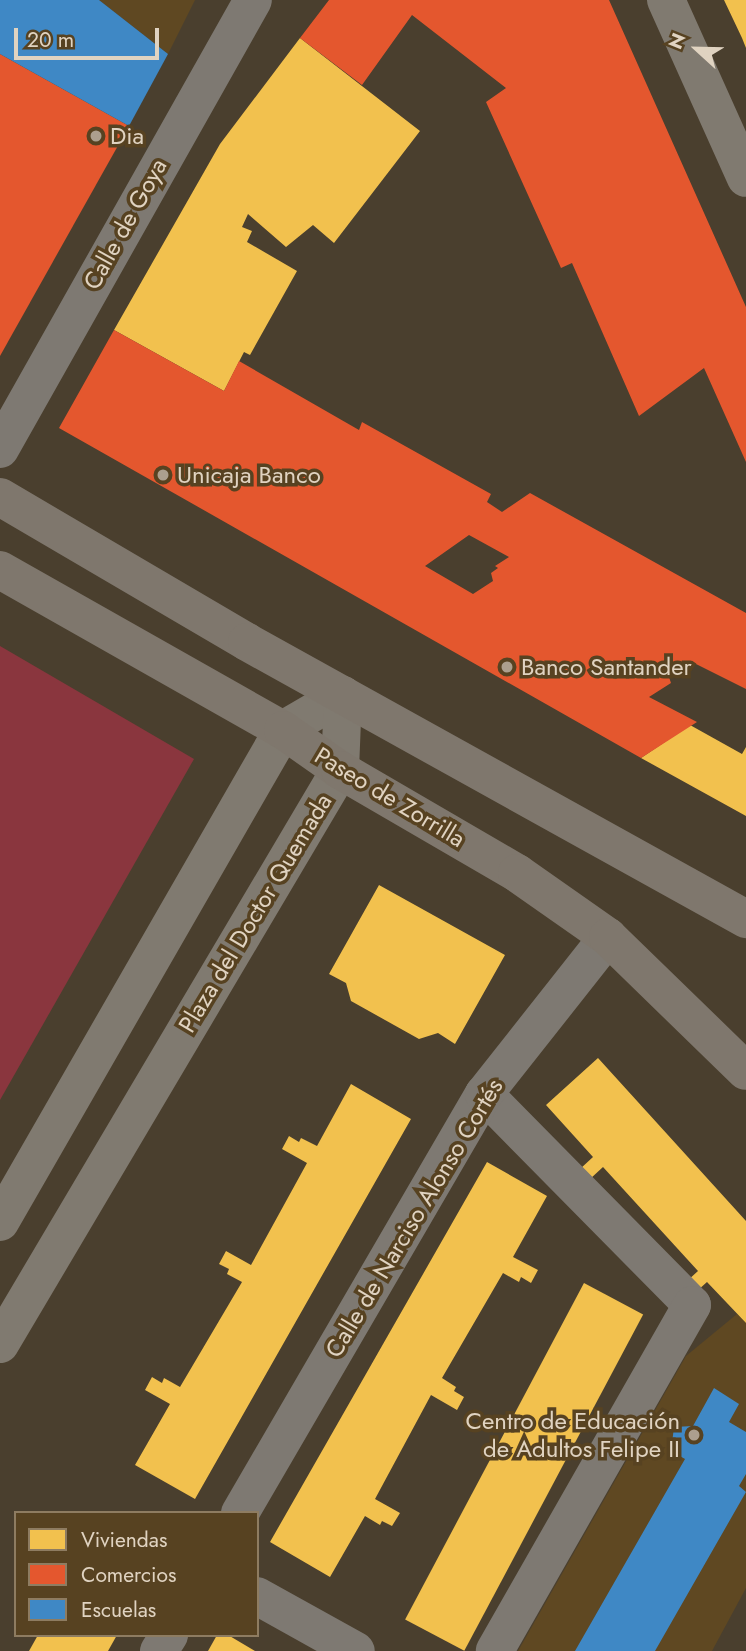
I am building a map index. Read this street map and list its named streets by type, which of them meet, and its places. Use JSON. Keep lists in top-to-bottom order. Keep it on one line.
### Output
{"streets":{"main road":["Paseo de Zorrilla","Plaza del Doctor Quemada"],"street":["Calle de Goya","Calle de Narciso Alonso Cortés"]},"crossings":[["Paseo de Zorrilla","Plaza del Doctor Quemada"],["Paseo de Zorrilla","Calle de Narciso Alonso Cortés"]],"places":["Dia","Unicaja Banco","Banco Santander","Centro de Educación de Adultos Felipe II"],"legend":["Viviendas","Comercios","Escuelas"],"scale_bar":"20 m","north":"left"}
